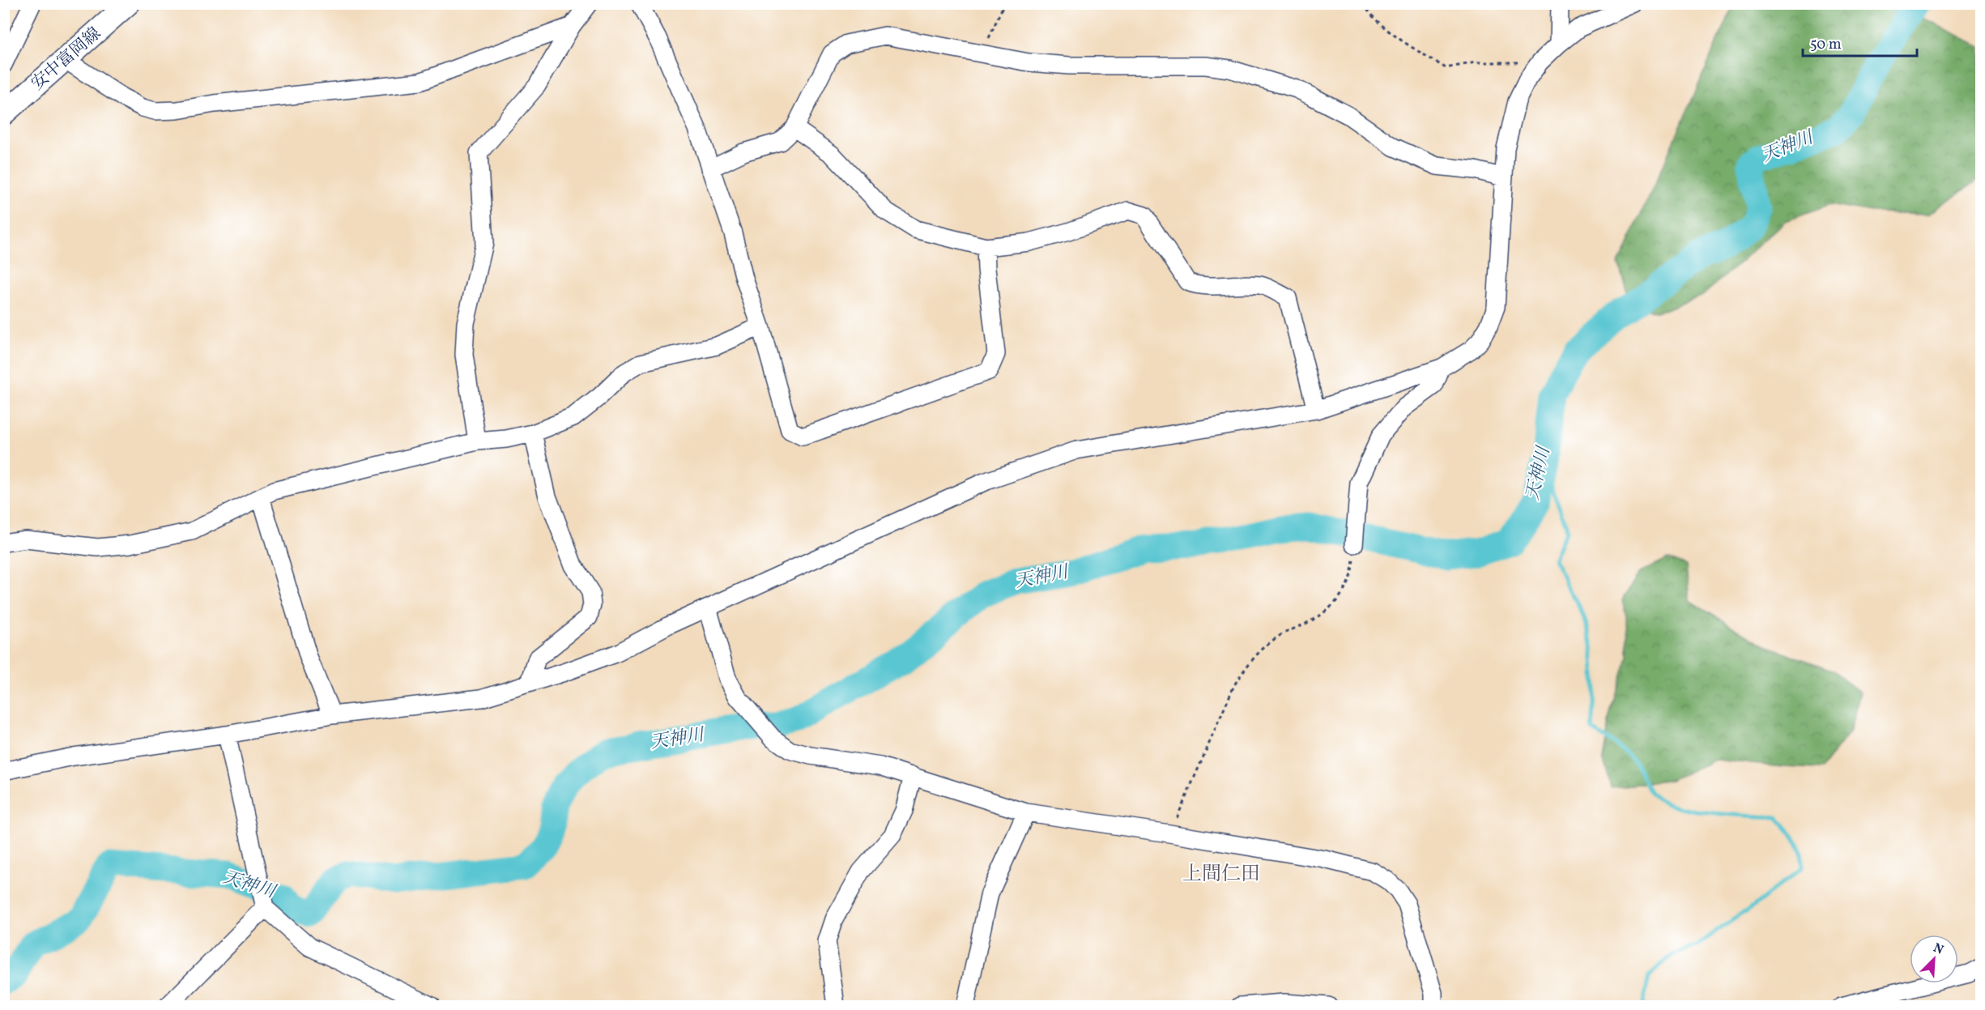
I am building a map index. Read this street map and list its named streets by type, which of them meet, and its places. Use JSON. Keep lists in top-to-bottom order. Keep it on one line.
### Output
{"streets":{"main road":["安中富岡線"]},"districts":["上間仁田"],"water":["天神川"],"scale_bar":"50 m","north":"top right"}
